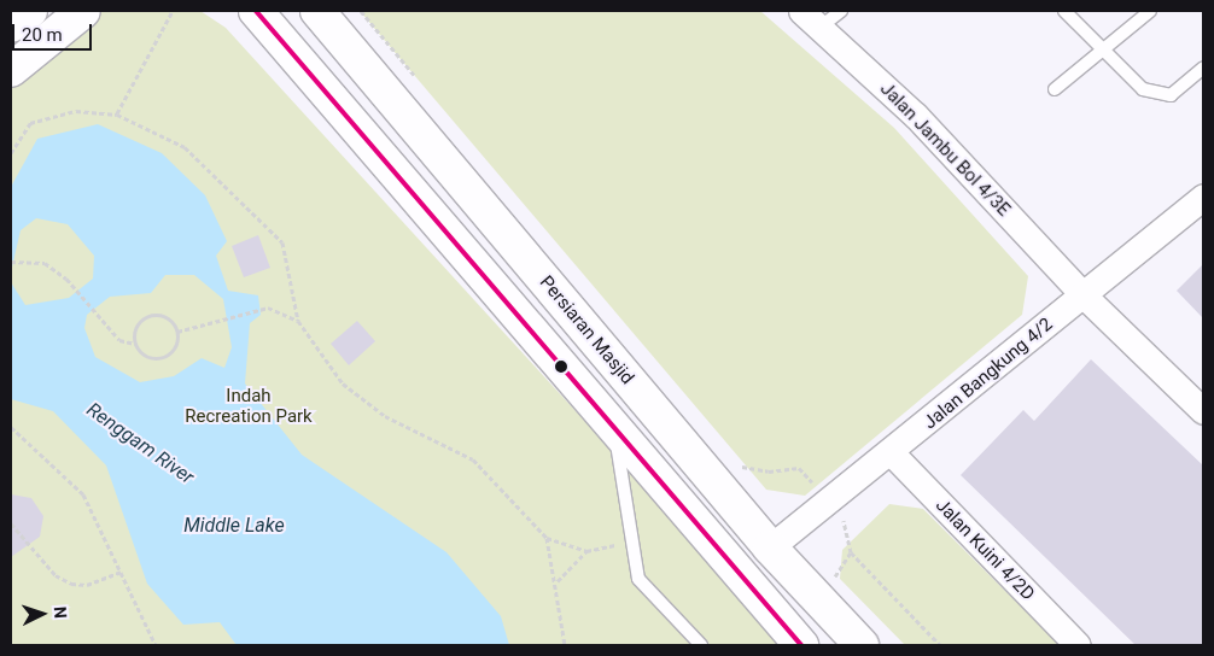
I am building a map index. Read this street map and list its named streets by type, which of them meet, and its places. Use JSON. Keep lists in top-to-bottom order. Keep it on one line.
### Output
{"streets":{"main road":["Persiaran Masjid"],"street":["Jalan Jambu Bol 4/3E","Jalan Bangkung 4/2","Jalan Kuini 4/2D"]},"crossings":[["Jalan Jambu Bol 4/3E","Jalan Bangkung 4/2"],["Persiaran Masjid","Jalan Bangkung 4/2"],["Jalan Bangkung 4/2","Jalan Kuini 4/2D"]],"water":["Renggam River","Middle Lake"],"parks":["Indah Recreation Park"],"scale_bar":"20 m","north":"right"}
